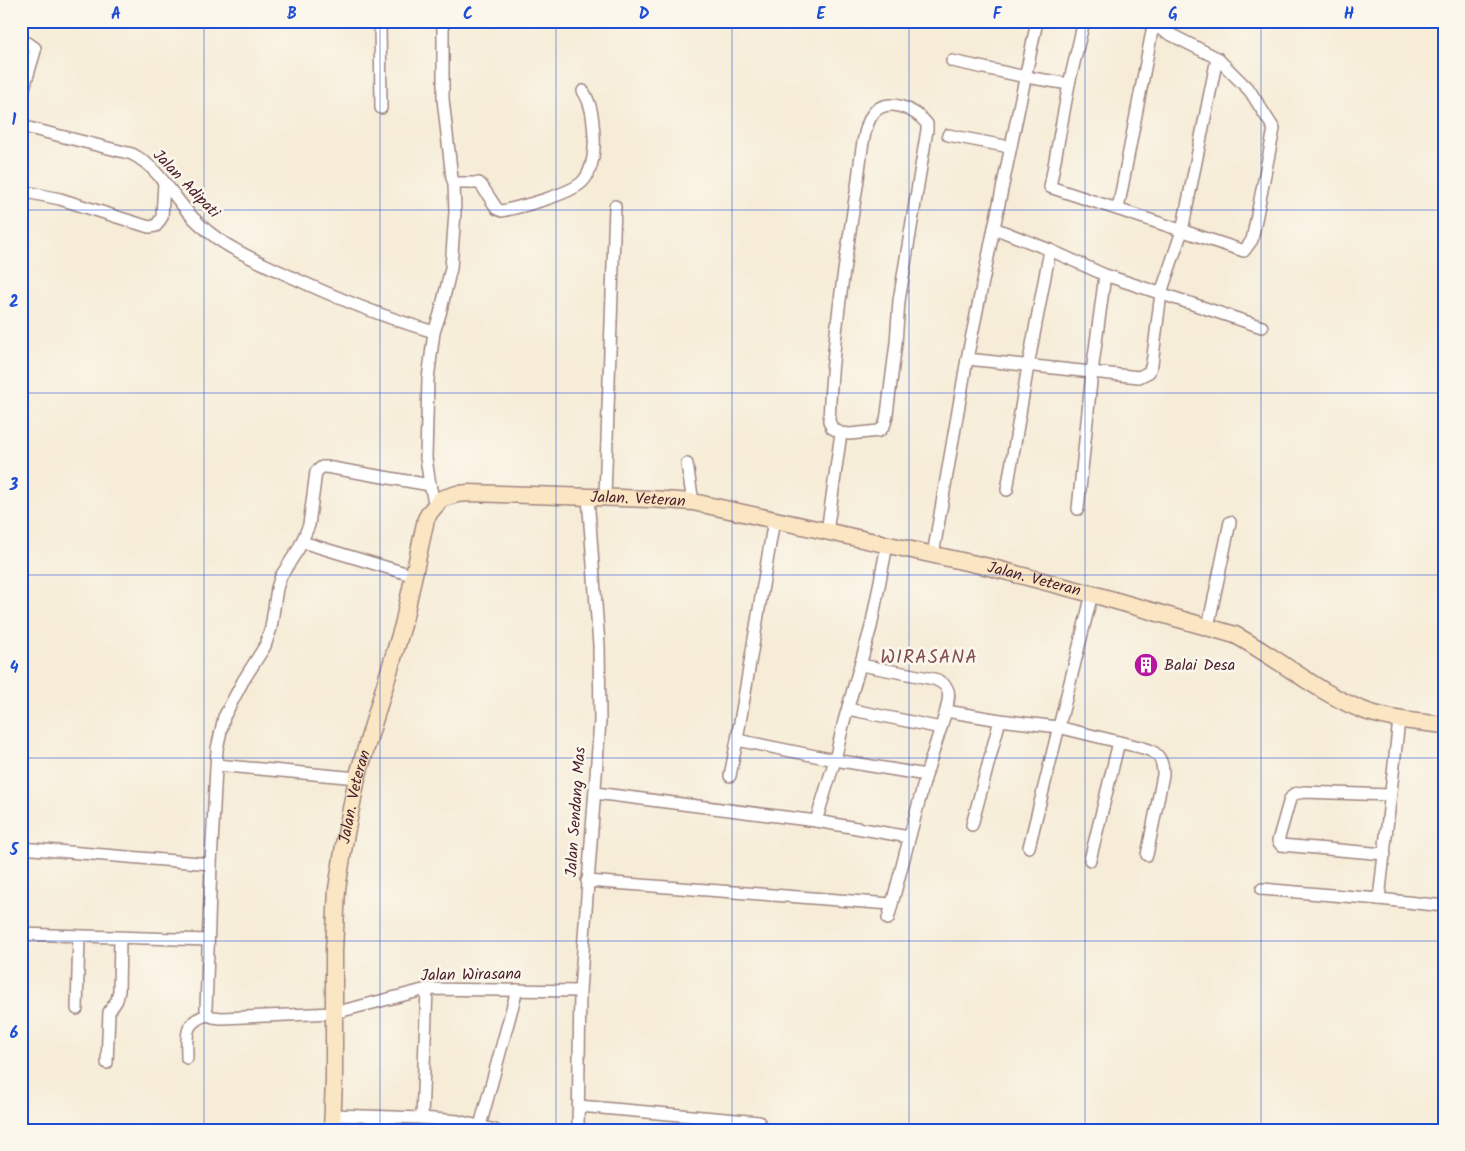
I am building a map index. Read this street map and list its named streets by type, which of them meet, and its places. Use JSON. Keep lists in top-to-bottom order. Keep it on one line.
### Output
{"streets":{"street":["Jalan Adipati","Jalan. Veteran","Jalan Sendang Mas","Jalan Wirasana"]},"crossings":[["Jalan. Veteran","Jalan Sendang Mas"],["Jalan. Veteran","Jalan Wirasana"],["Jalan Sendang Mas","Jalan Wirasana"]],"districts":["WIRASANA"],"places":{"building":["Balai Desa"]},"grid":{"columns":["A","B","C","D","E","F","G","H"],"rows":["1","2","3","4","5","6"]}}
